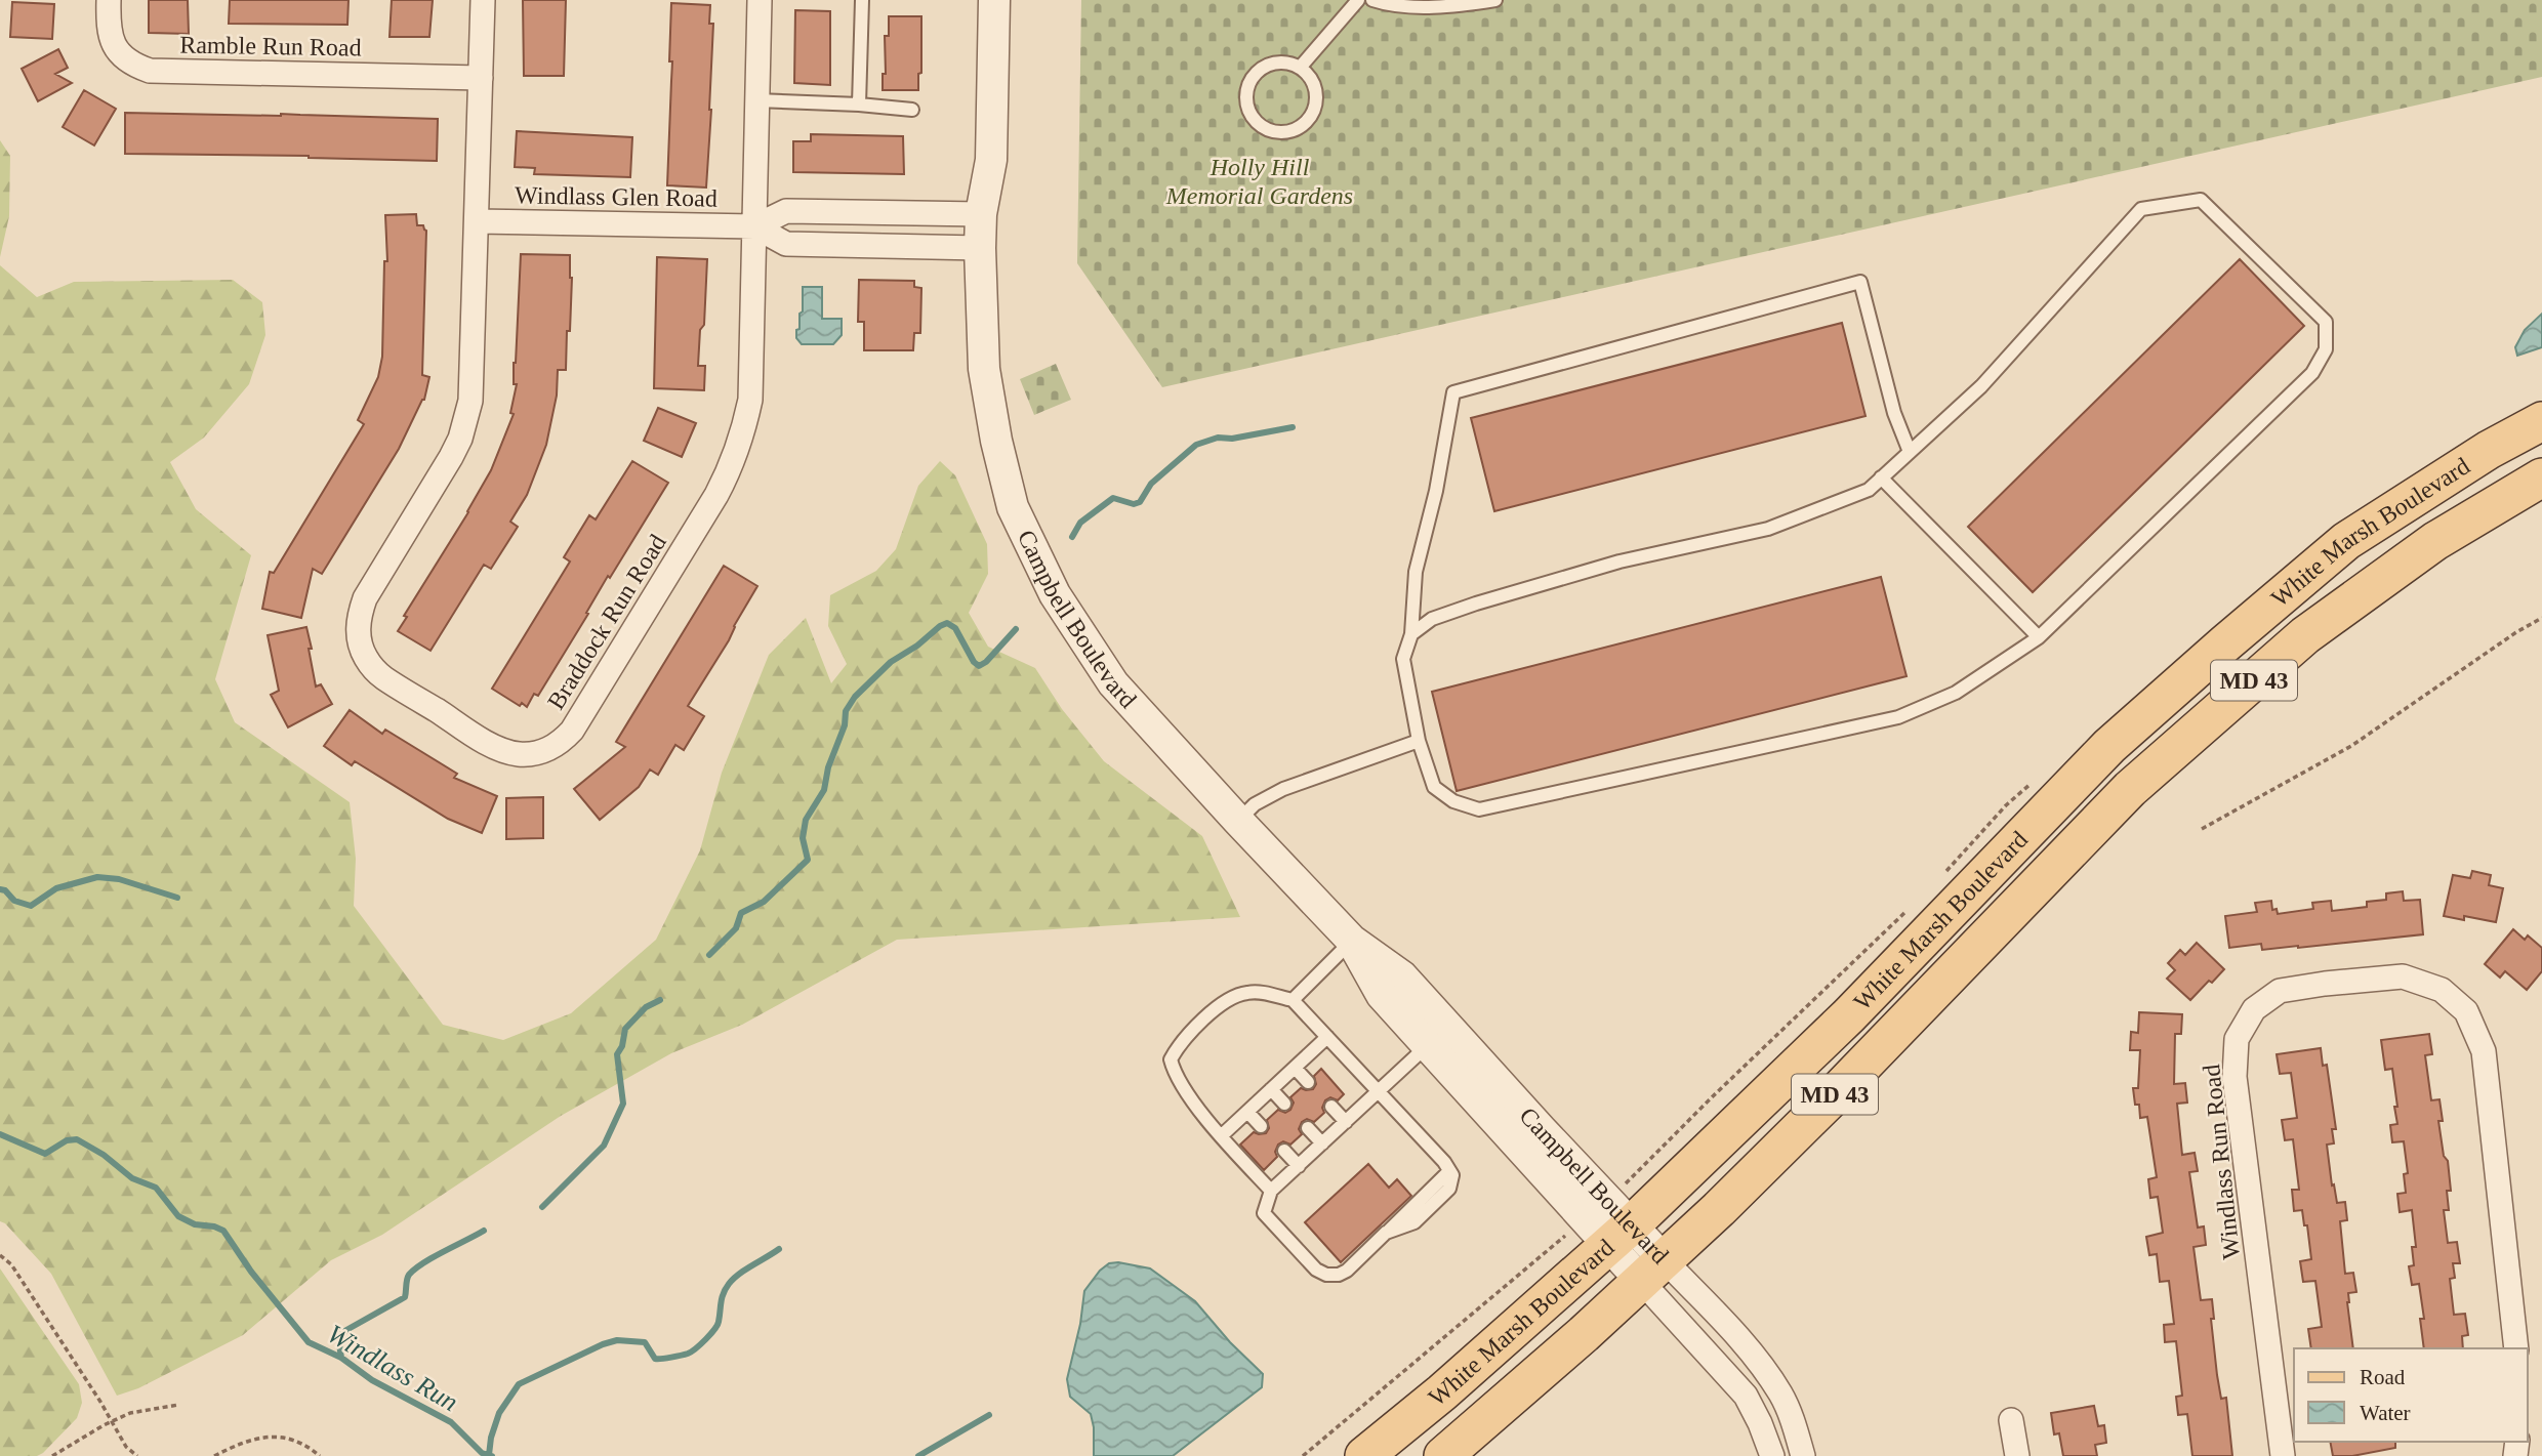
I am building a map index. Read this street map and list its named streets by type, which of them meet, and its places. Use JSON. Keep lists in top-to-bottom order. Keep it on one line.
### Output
{"streets":{"main road":["White Marsh Boulevard","MD 43"],"street":["Ramble Run Road","Windlass Glen Road","Campbell Boulevard","Braddock Run Road","Windlass Run Road"]},"crossings":[["Ramble Run Road","Braddock Run Road"],["Windlass Glen Road","Campbell Boulevard"],["Windlass Glen Road","Braddock Run Road"],["White Marsh Boulevard","Campbell Boulevard"]],"water":["Windlass Run"],"parks":["Holly Hill Memorial Gardens"],"legend":["Road","Water"]}
